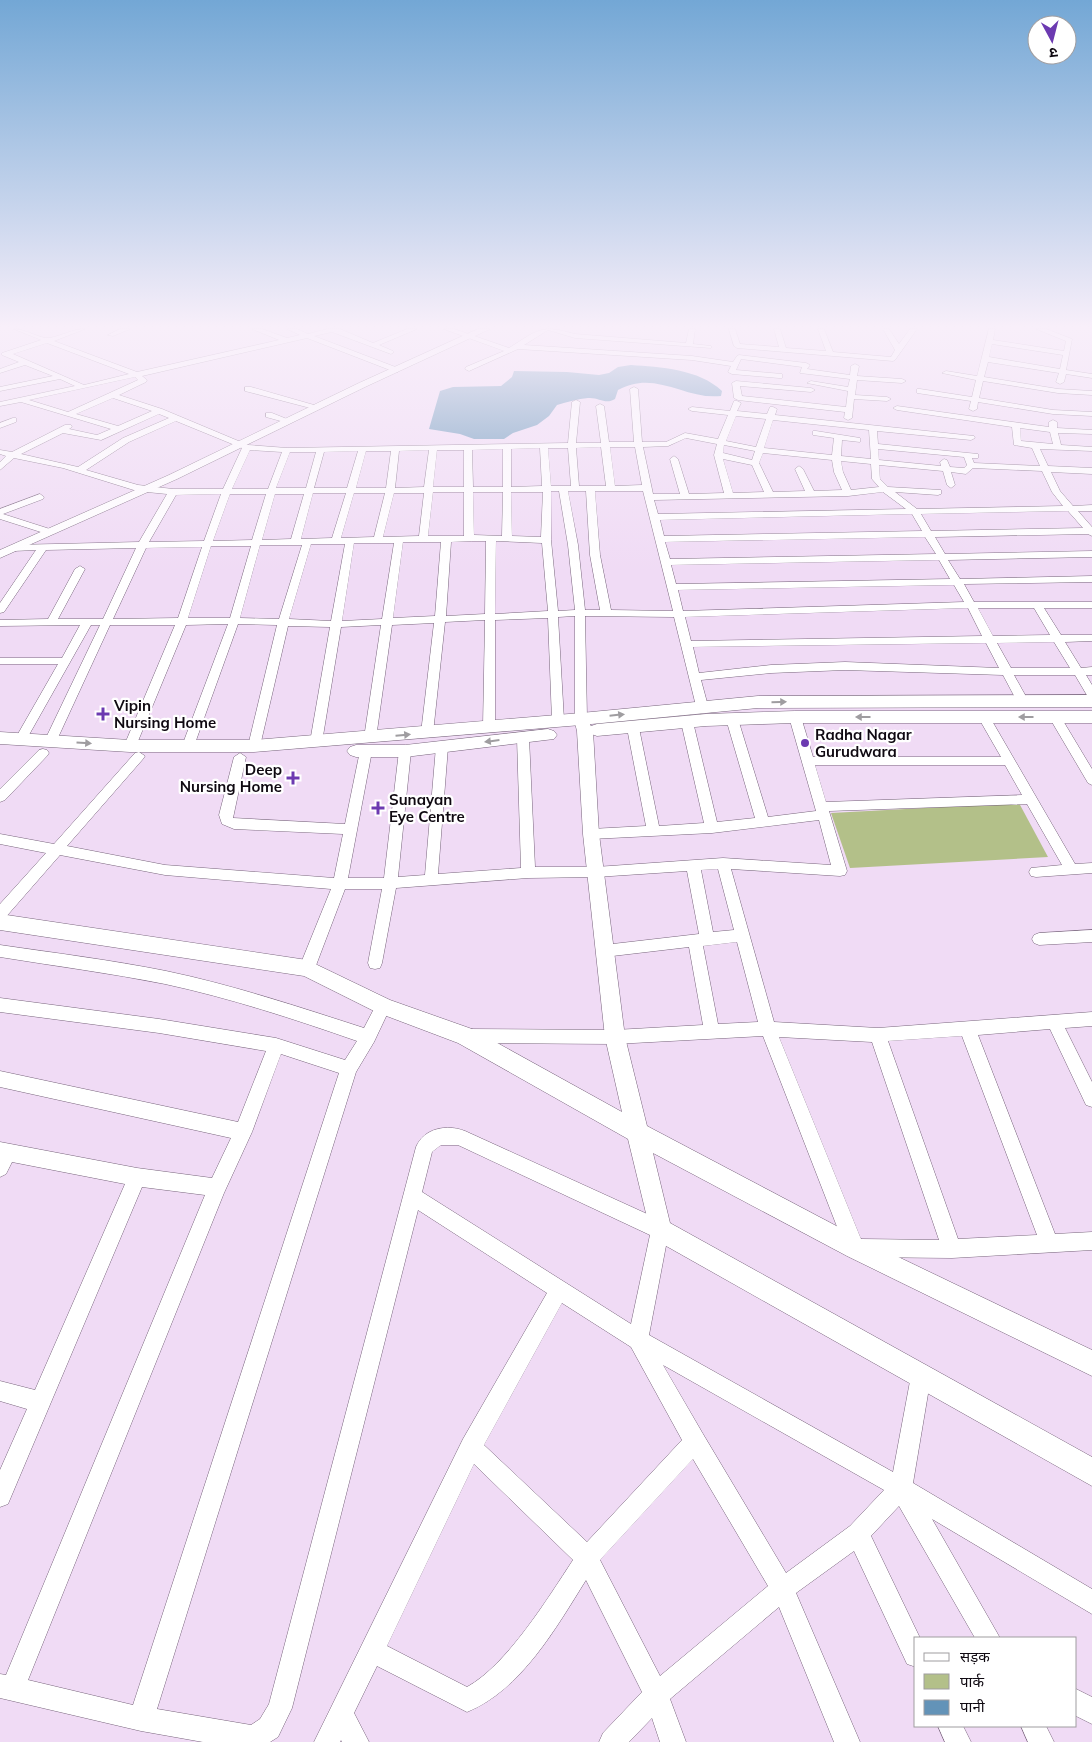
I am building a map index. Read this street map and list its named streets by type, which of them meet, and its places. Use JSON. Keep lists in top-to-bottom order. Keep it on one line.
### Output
{"places":{"health":["Vipin Nursing Home","Deep Nursing Home","Sunayan Eye Centre"],"other":["Radha Nagar Gurudwara"]},"legend":["सड़क","पार्क","पानी"],"north":"bottom"}
